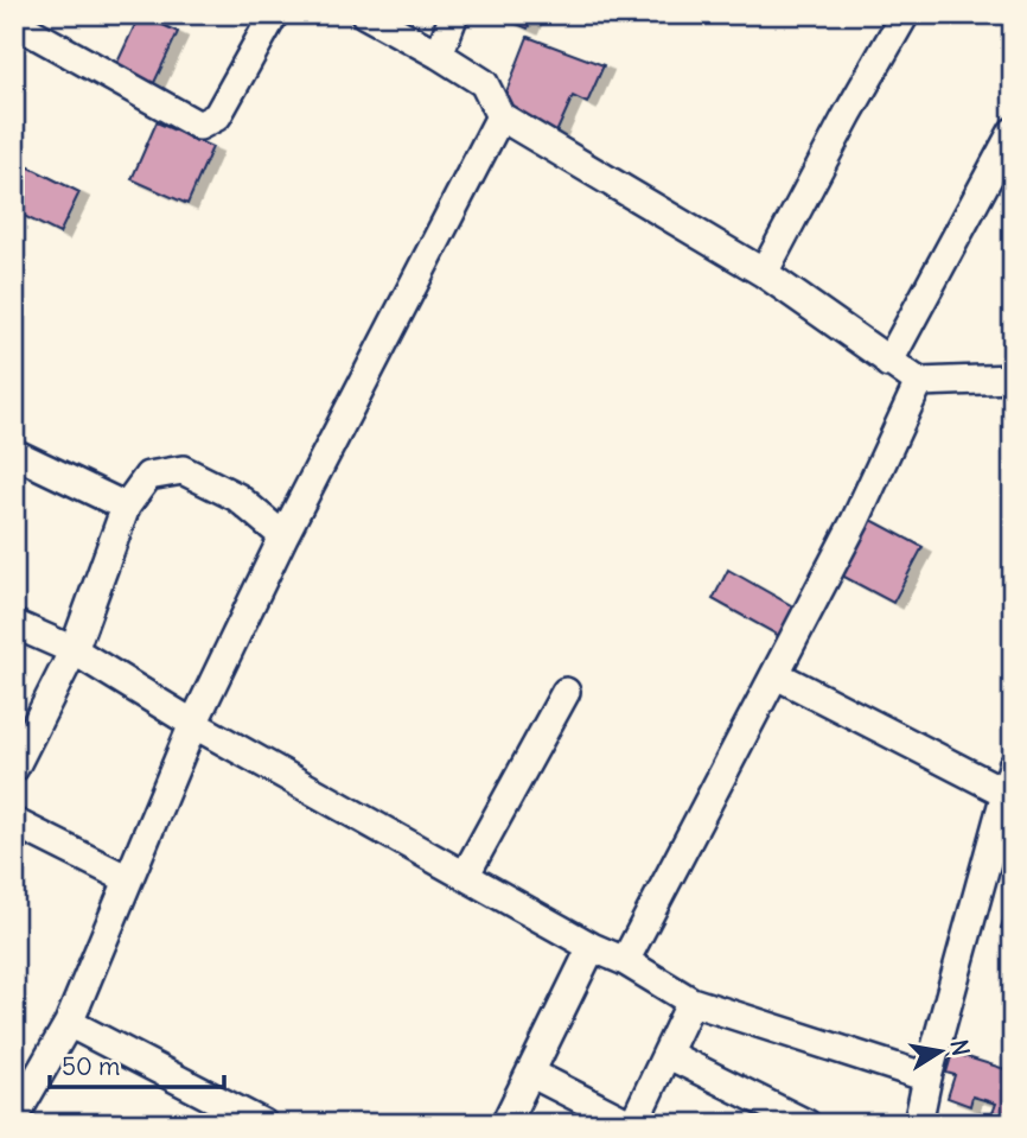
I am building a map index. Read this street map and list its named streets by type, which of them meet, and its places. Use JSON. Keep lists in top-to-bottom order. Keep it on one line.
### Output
{"scale_bar":"50 m","north":"right"}
